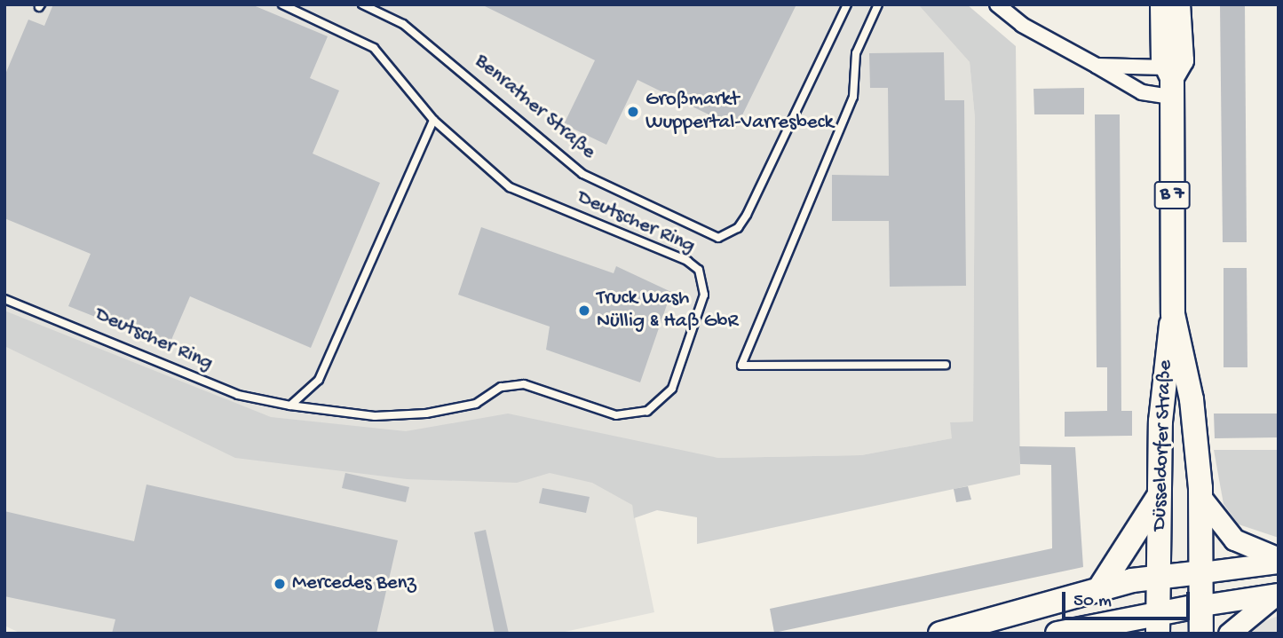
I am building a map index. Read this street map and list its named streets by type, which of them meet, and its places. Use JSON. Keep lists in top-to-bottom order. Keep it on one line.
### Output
{"streets":{"main road":["B 7","Düsseldorfer Straße"],"lane":["Benrather Straße","Deutscher Ring"]},"places":["Großmarkt Wuppertal-Varresbeck","Truck Wash Nüllig & Haß GbR","Mercedes Benz"],"scale_bar":"50 m"}
